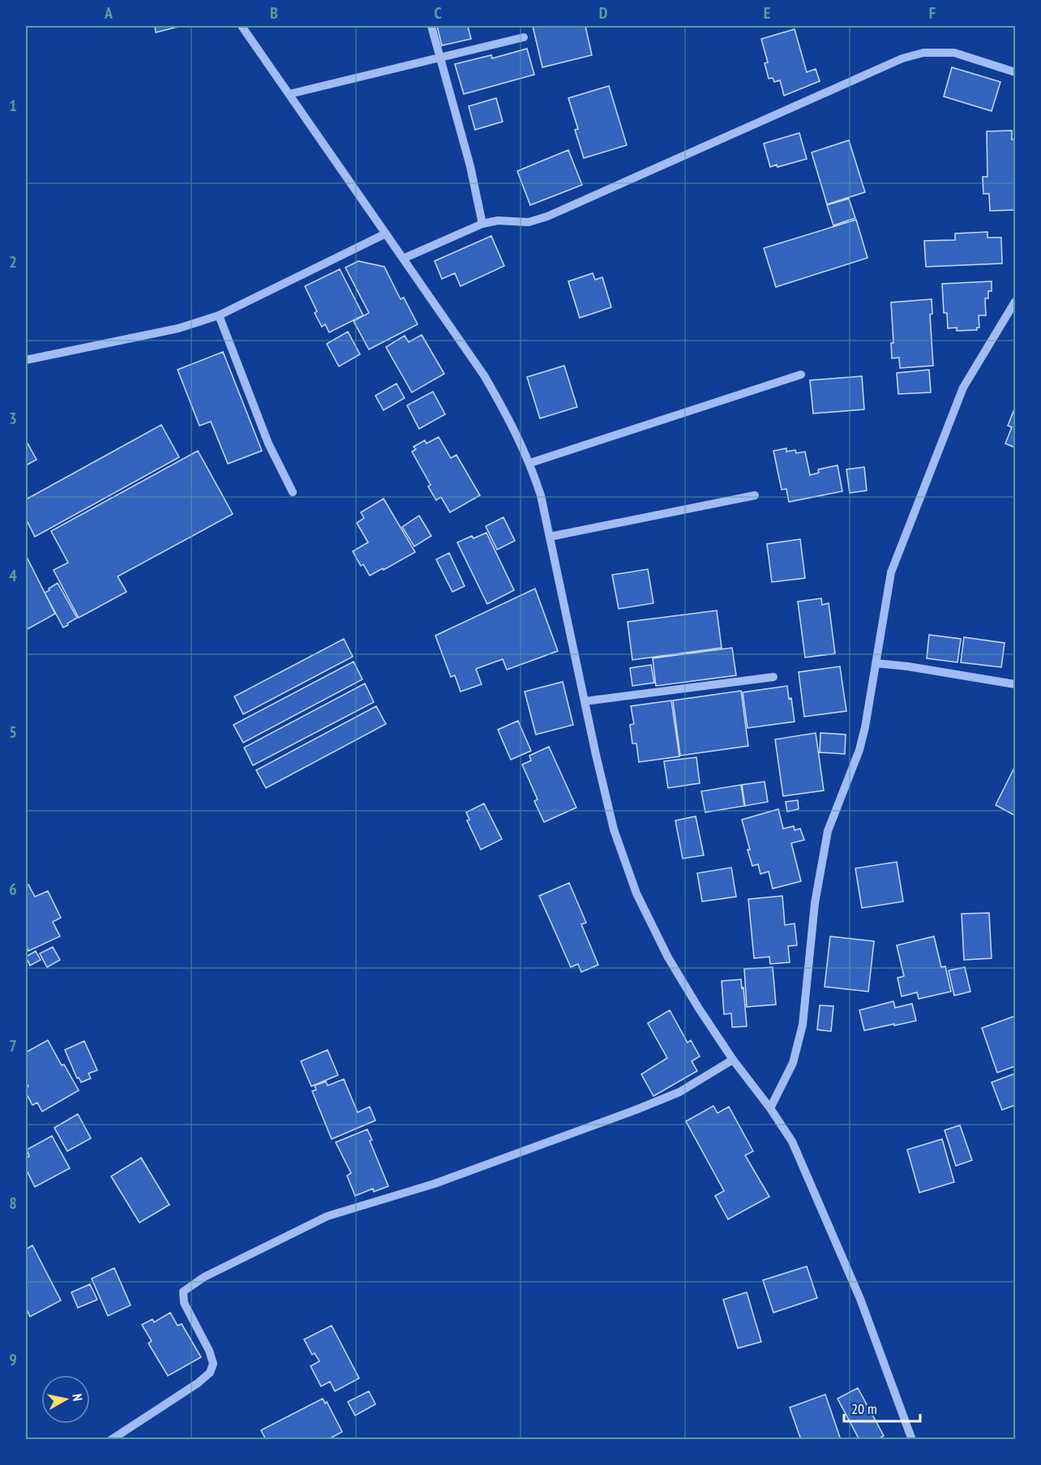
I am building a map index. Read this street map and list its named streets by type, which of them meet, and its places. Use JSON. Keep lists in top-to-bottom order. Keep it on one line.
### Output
{"scale_bar":"20 m","north":"right","grid":{"columns":["A","B","C","D","E","F"],"rows":["1","2","3","4","5","6","7","8","9"]}}
